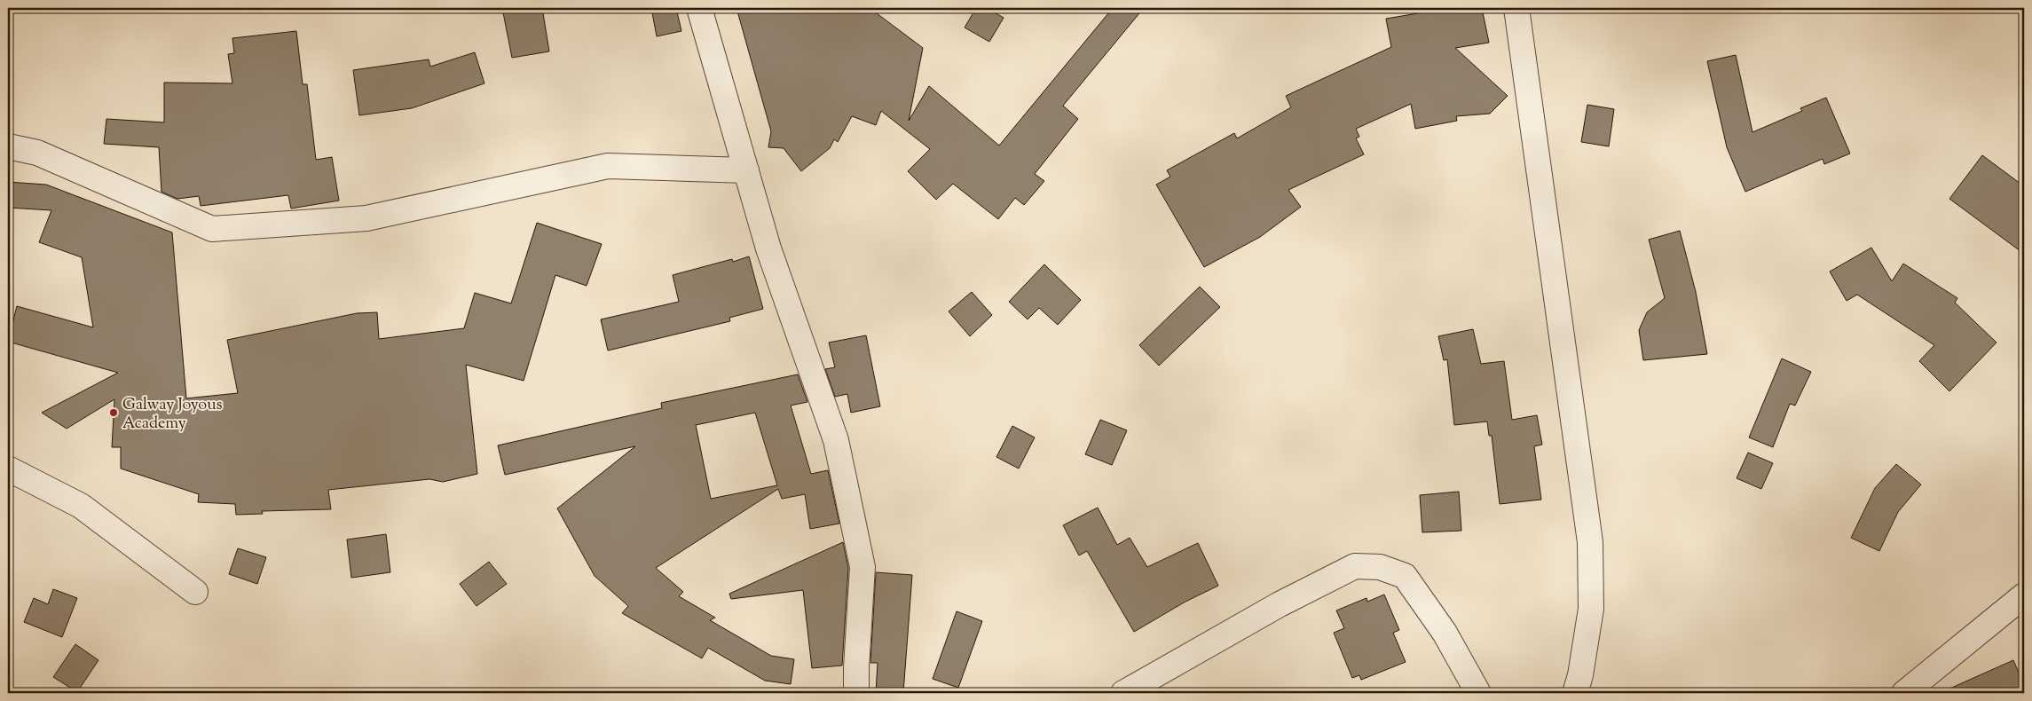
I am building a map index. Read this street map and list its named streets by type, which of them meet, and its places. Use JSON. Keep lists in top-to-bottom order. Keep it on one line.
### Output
{"places":["Galway Joyous Academy"]}
